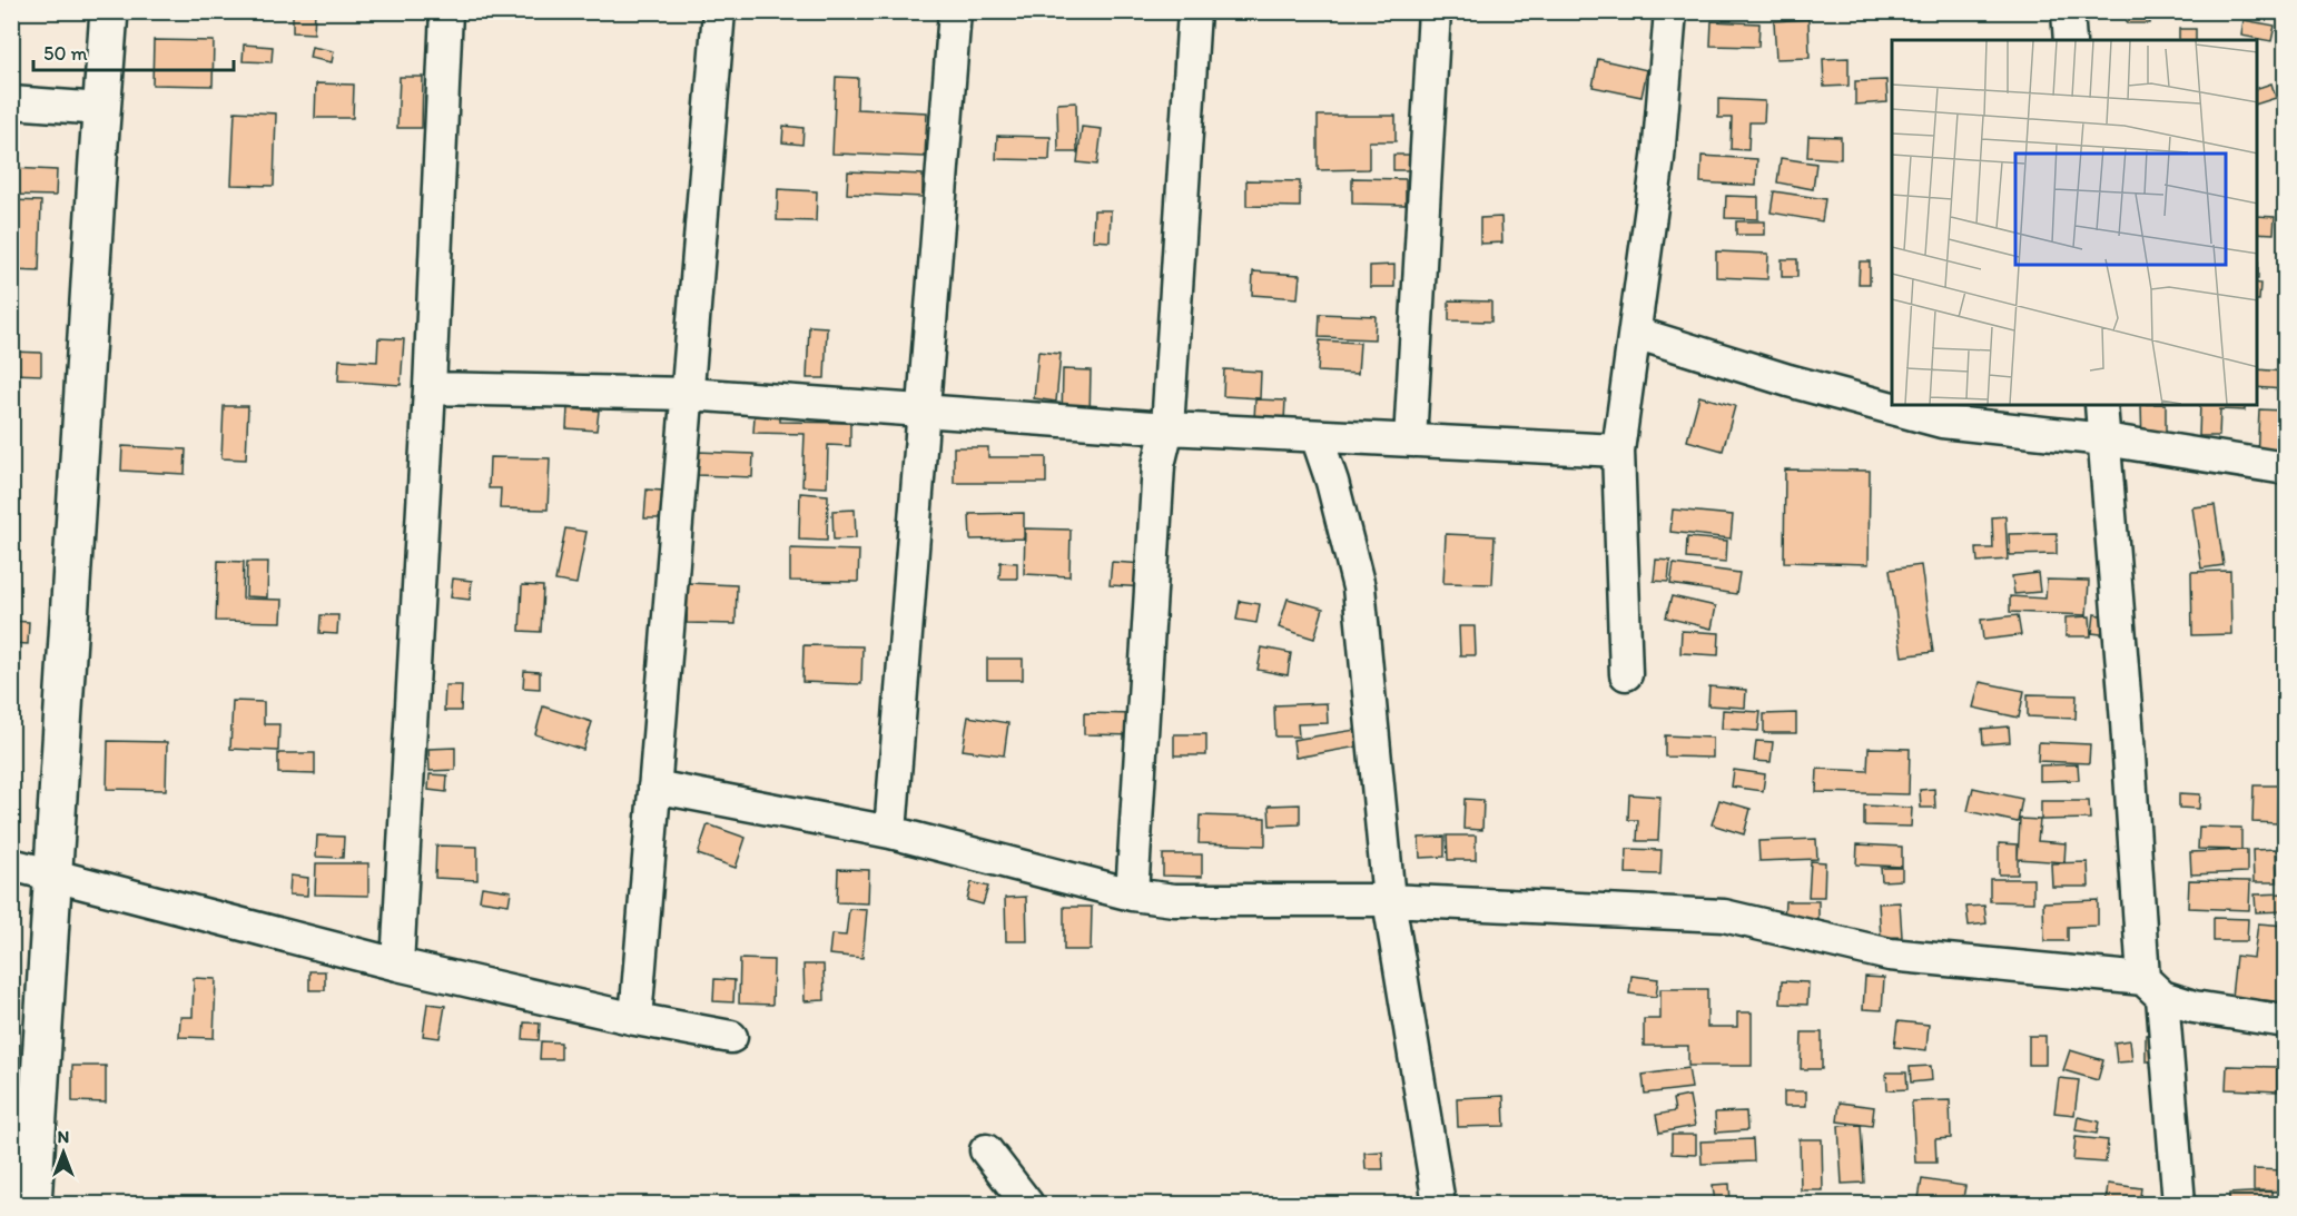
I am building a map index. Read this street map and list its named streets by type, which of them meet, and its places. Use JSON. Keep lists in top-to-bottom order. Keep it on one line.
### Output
{"scale_bar":"50 m","north":"top"}
